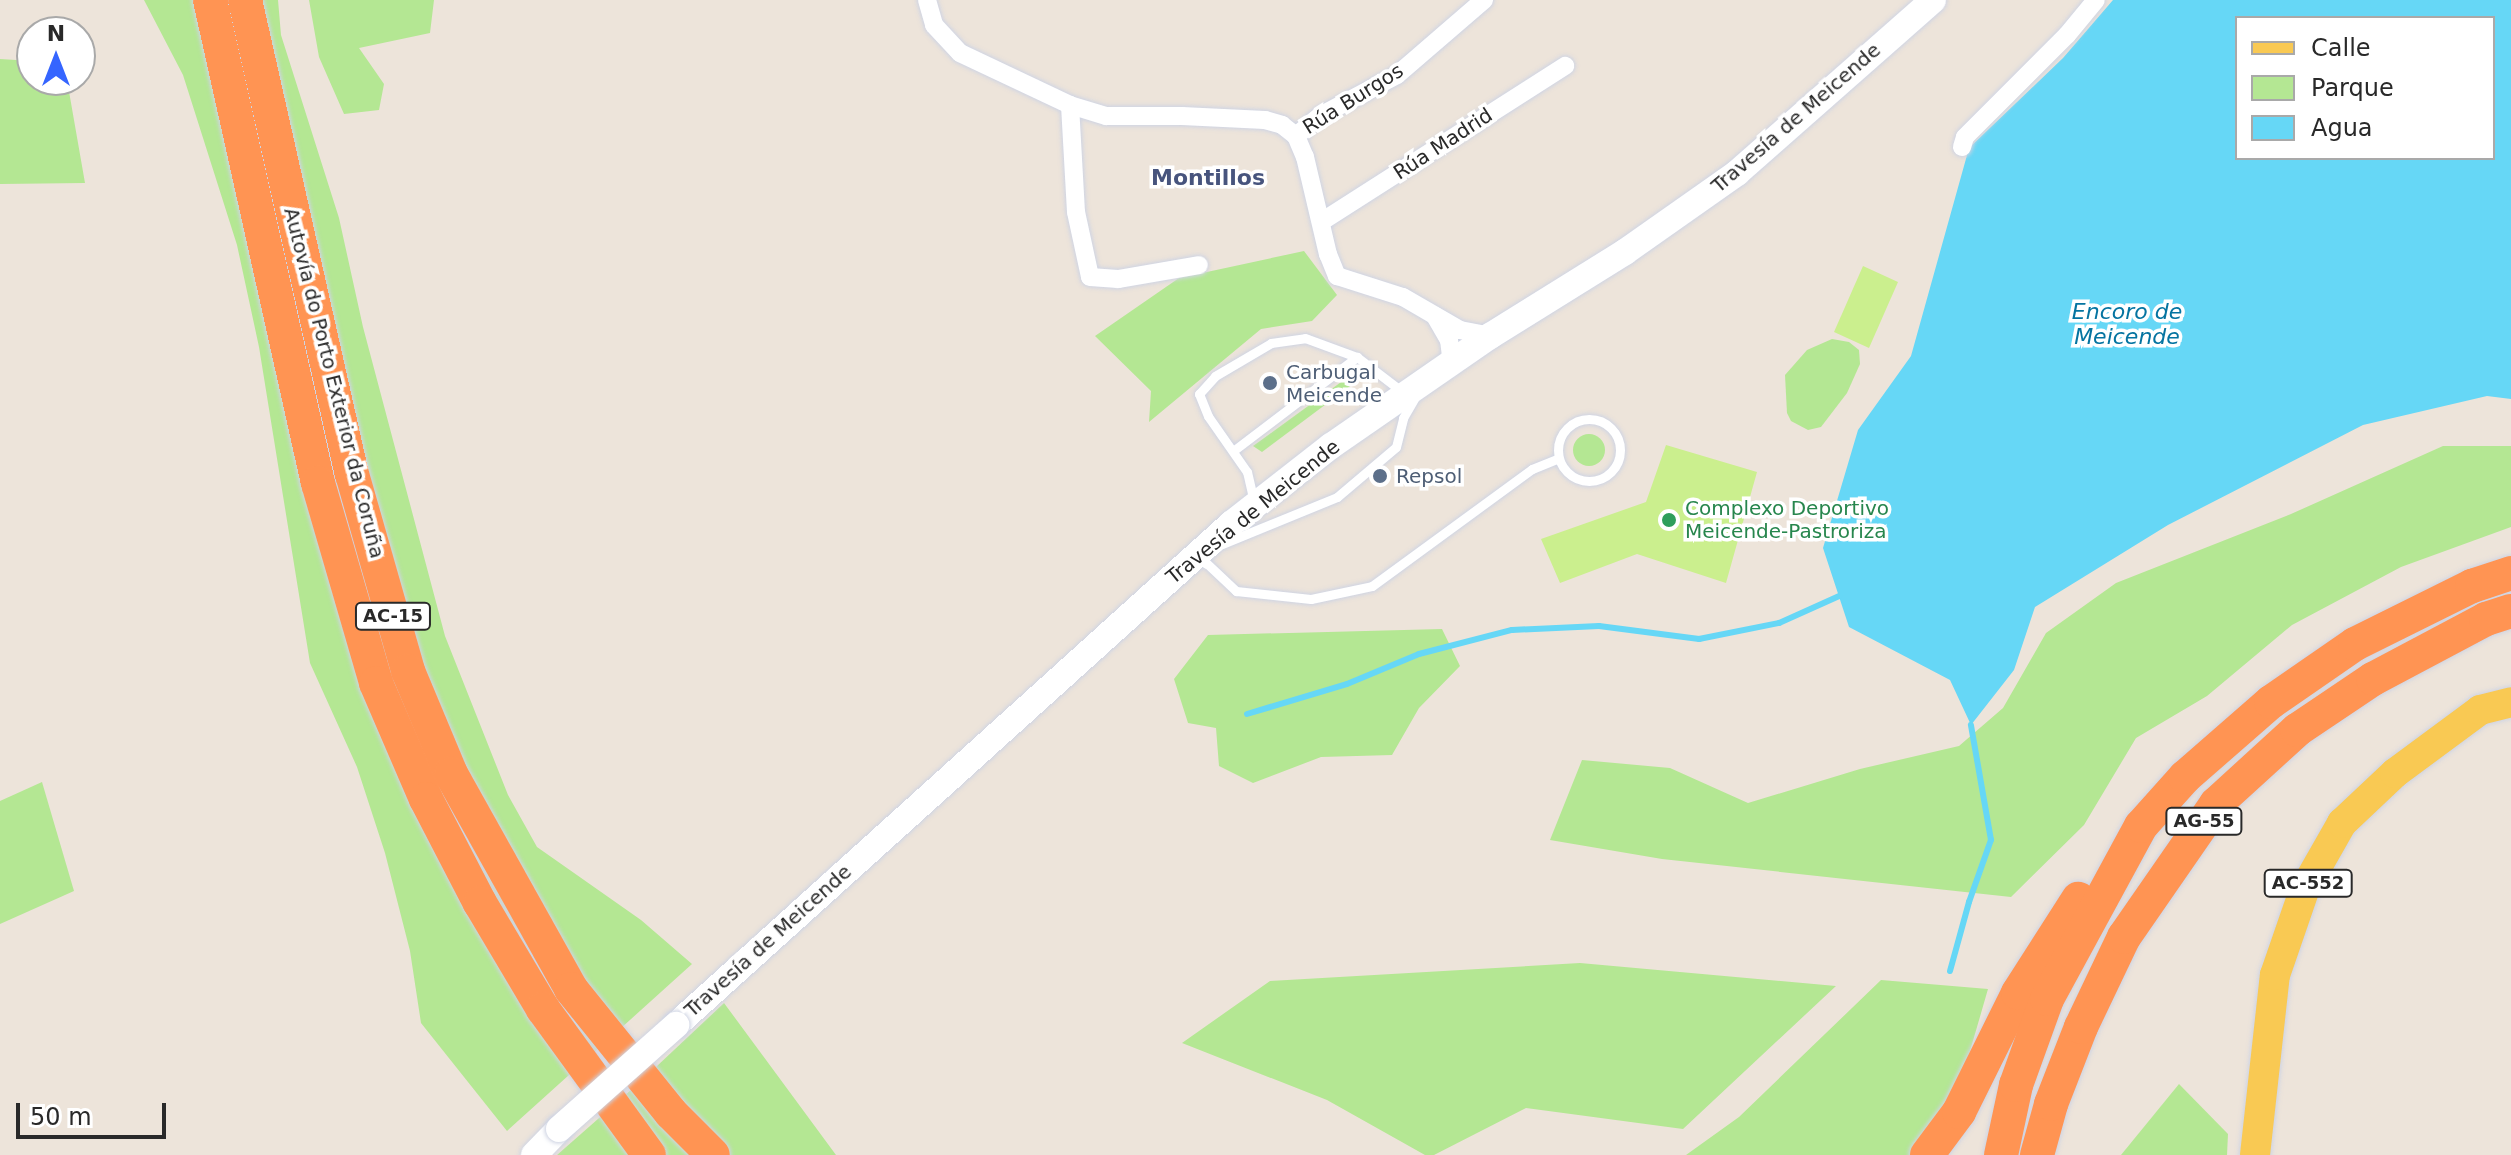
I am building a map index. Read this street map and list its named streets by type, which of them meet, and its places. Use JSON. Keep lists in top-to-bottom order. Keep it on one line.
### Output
{"streets":{"highway":["Autovía do Porto Exterior da Coruña","AC-15","AG-55"],"main road":["Travesía de Meicende","AC-552"],"street":["Rúa Burgos","Rúa Madrid"]},"districts":["Montillos"],"water":["Encoro de Meicende"],"places":["Carbugal Meicende","Repsol","Complexo Deportivo Meicende-Pastroriza"],"legend":["Calle","Parque","Agua"],"scale_bar":"50 m","north":"top"}
